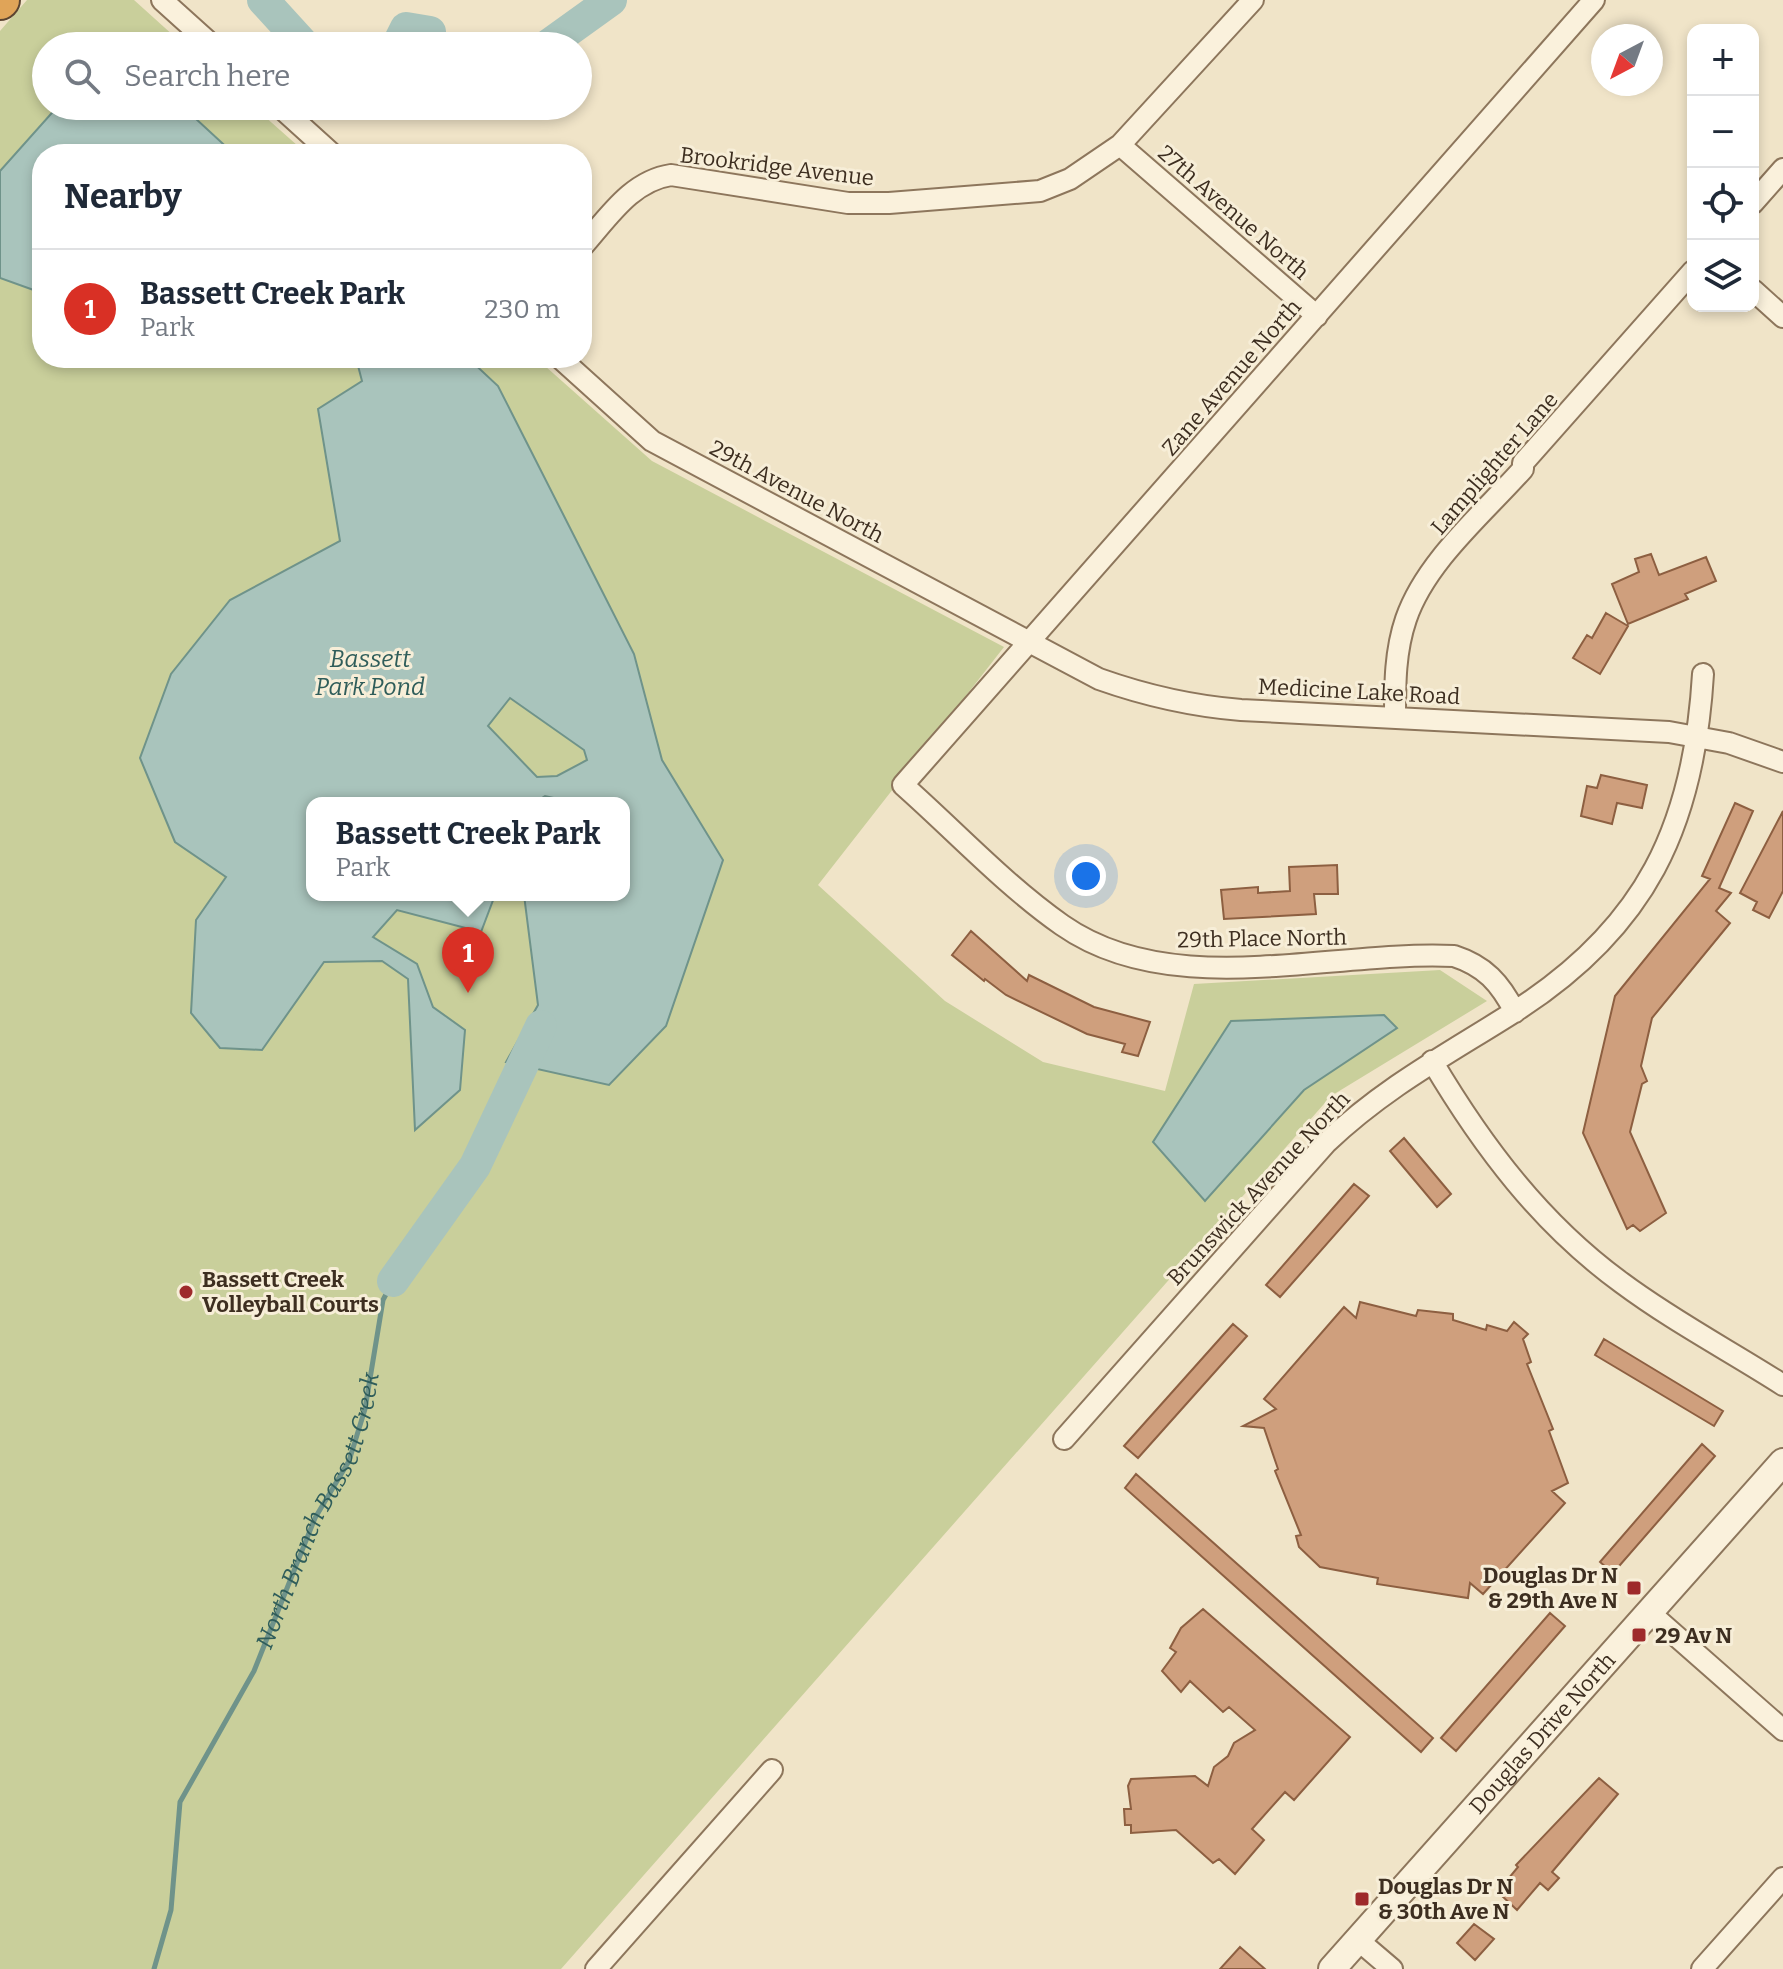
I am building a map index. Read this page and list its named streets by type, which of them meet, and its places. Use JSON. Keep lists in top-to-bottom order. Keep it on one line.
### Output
{"streets":{"street":["Brookridge Avenue","27th Avenue North","Zane Avenue North","Lamplighter Lane","29th Avenue North","Medicine Lake Road","29th Place North","Brunswick Avenue North","Douglas Drive North"]},"crossings":[["Brookridge Avenue","27th Avenue North"],["27th Avenue North","Zane Avenue North"],["Zane Avenue North","29th Avenue North"],["Zane Avenue North","Medicine Lake Road"],["Zane Avenue North","29th Place North"],["Lamplighter Lane","Medicine Lake Road"],["29th Avenue North","Medicine Lake Road"],["Medicine Lake Road","Brunswick Avenue North"],["29th Place North","Brunswick Avenue North"]],"water":["Bassett Park Pond","North Branch Bassett Creek"],"places":{"other":["Bassett Creek Volleyball Courts"],"transit":["Douglas Dr N & 29th Ave N","29 Av N","Douglas Dr N & 30th Ave N"]},"north":"bottom left","page":{"map_buttons":["+","−"],"search":"Search here","heading":"Nearby","list":[{"mark":"1","name":"Bassett Creek Park","note":"Park","value":"230 m"}],"popup":["Bassett Creek Park","Park"],"pins":"1"}}
